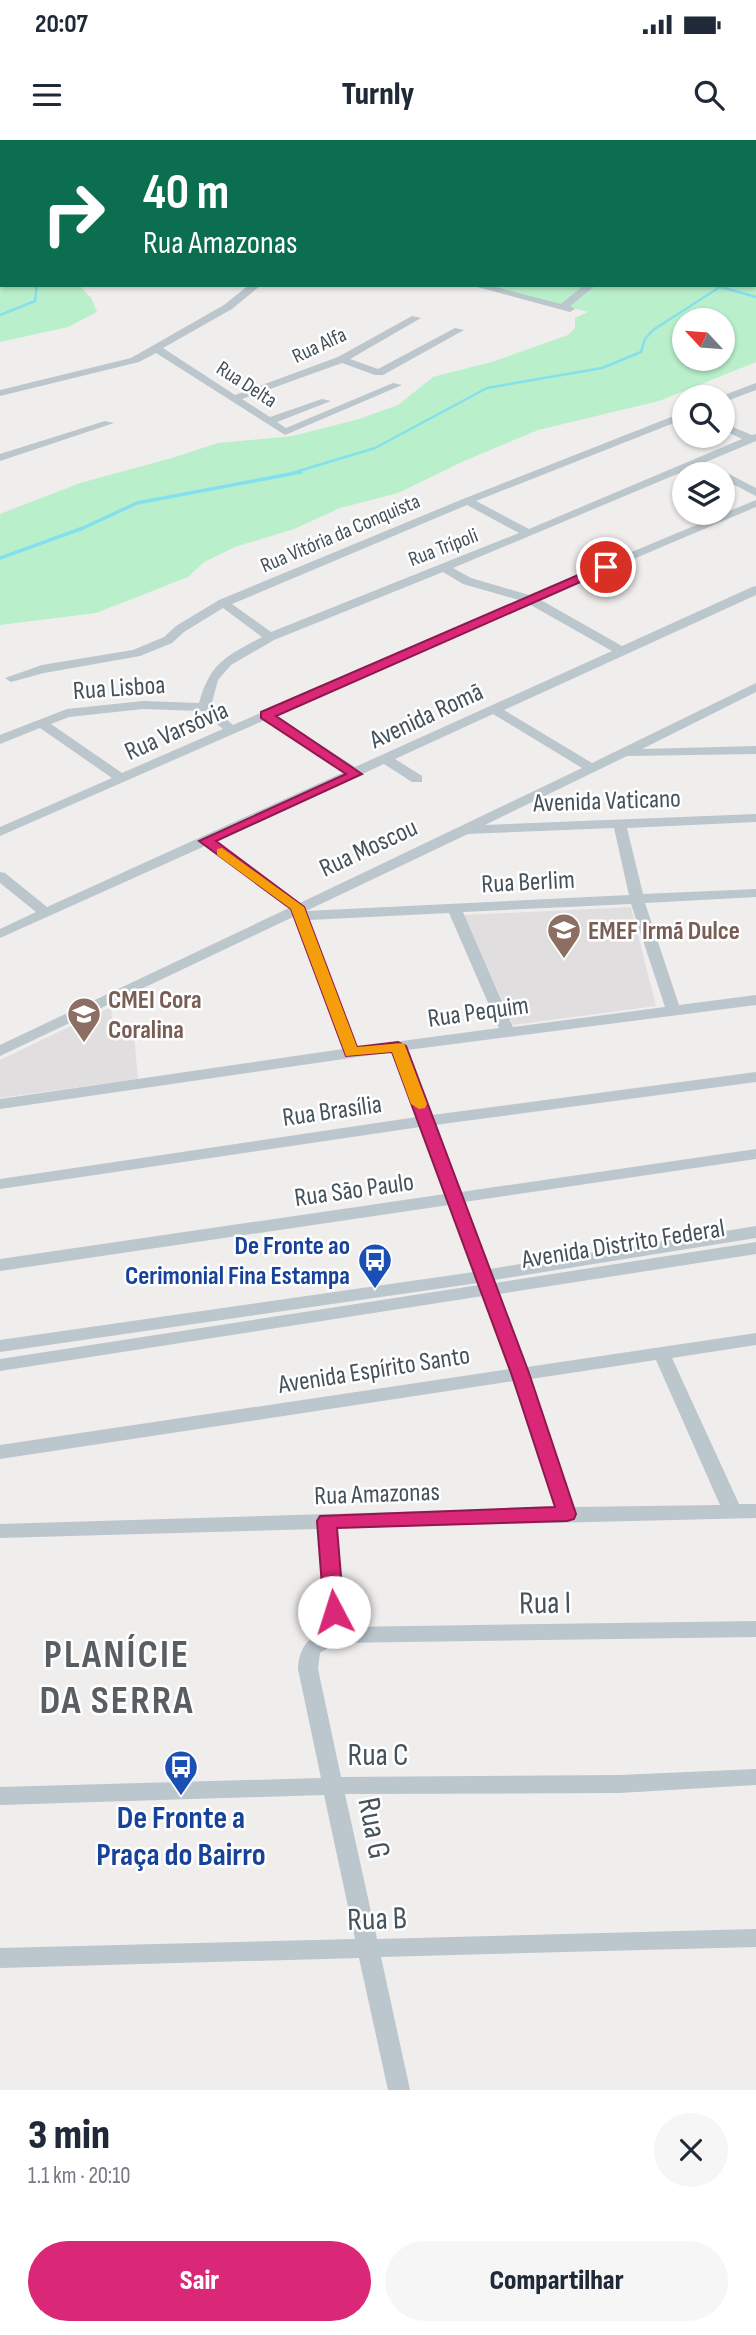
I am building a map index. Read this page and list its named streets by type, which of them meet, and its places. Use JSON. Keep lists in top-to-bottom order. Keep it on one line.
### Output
{"streets":{"street":["Rua Alfa","Rua Delta","Rua Vitória da Conquista","Rua Trípoli","Rua Lisboa","Avenida Romã","Rua Varsóvia","Avenida Vaticano","Rua Moscou","Rua Berlim","Rua Pequim","Rua Brasília","Rua São Paulo","Avenida Distrito Federal","Avenida Espírito Santo","Rua Amazonas","Rua I","Rua C","Rua G","Rua B"]},"crossings":[["Rua Alfa","Rua Delta"],["Rua Trípoli","Rua Lisboa"],["Avenida Vaticano","Rua Moscou"],["Rua Moscou","Rua Berlim"],["Rua I","Rua G"],["Rua C","Rua G"],["Rua G","Rua B"]],"districts":["PLANÍCIE DA SERRA"],"places":{"school or university":["EMEF Irmã Dulce","CMEI Cora Coralina"],"bus stop":["De Fronte ao Cerimonial Fina Estampa","De Fronte a Praça do Bairro"]},"north":"top left","page":{"status":"20:07","header":"Turnly","turn":["40 m","Rua Amazonas"],"heading":["3 min","1.1 km · 20:10"],"buttons":["Sair","Compartilhar"]}}
